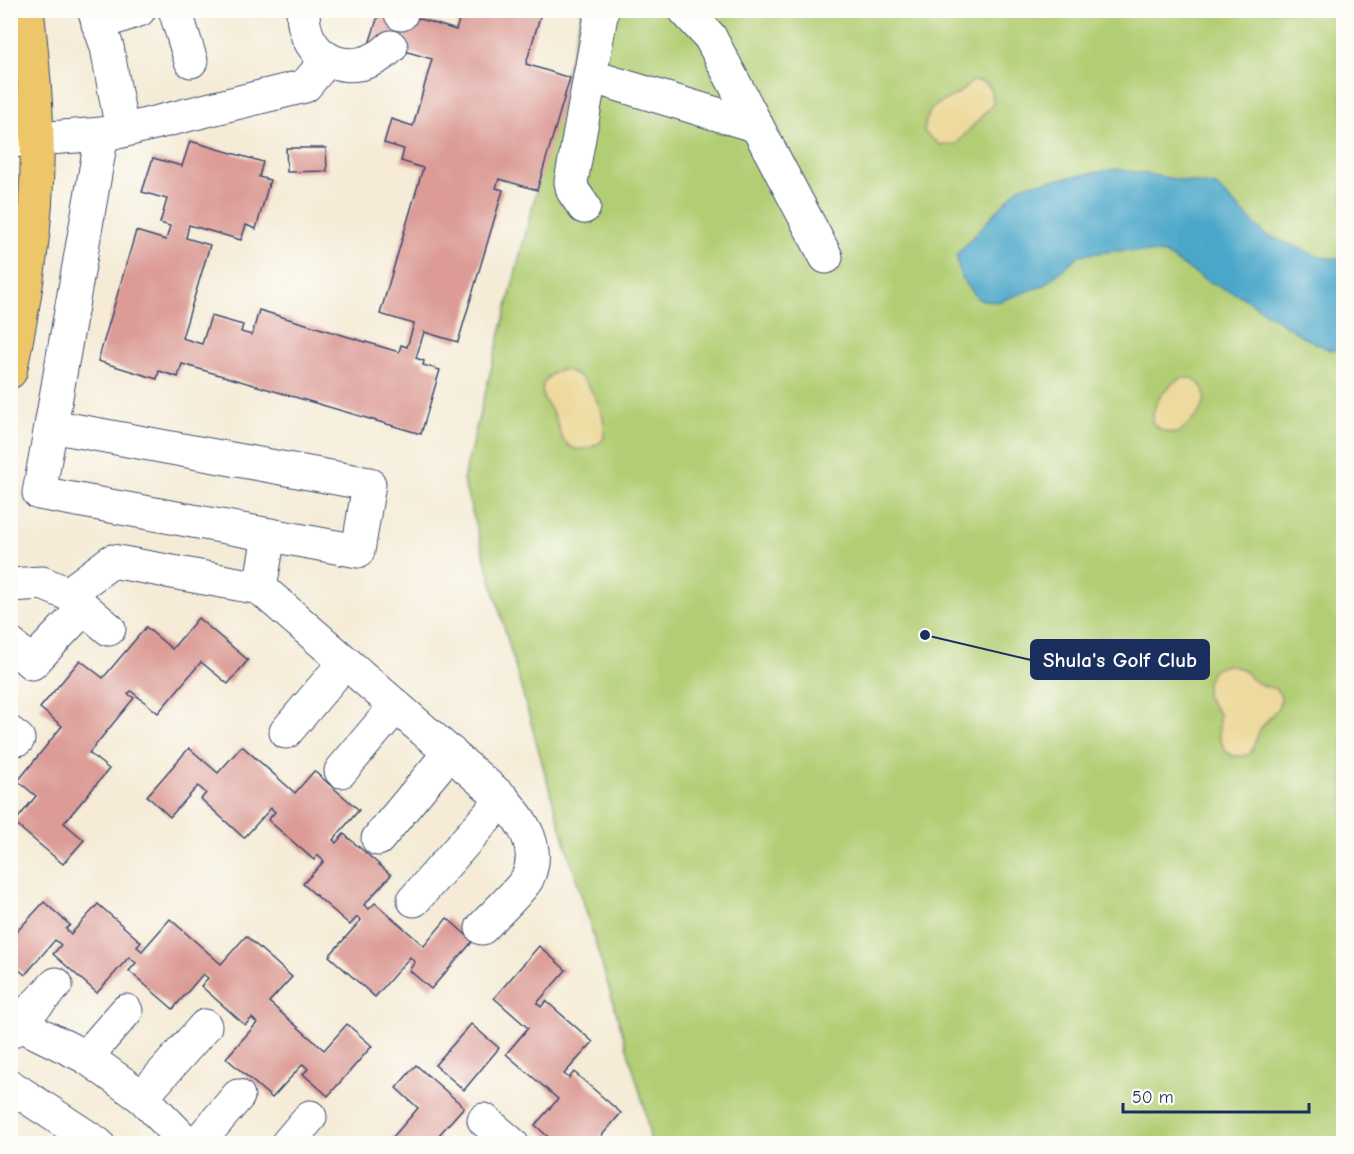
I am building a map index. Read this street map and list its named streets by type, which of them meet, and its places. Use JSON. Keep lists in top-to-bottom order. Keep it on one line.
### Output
{"places":["Shula's Golf Club"],"scale_bar":"50 m"}
